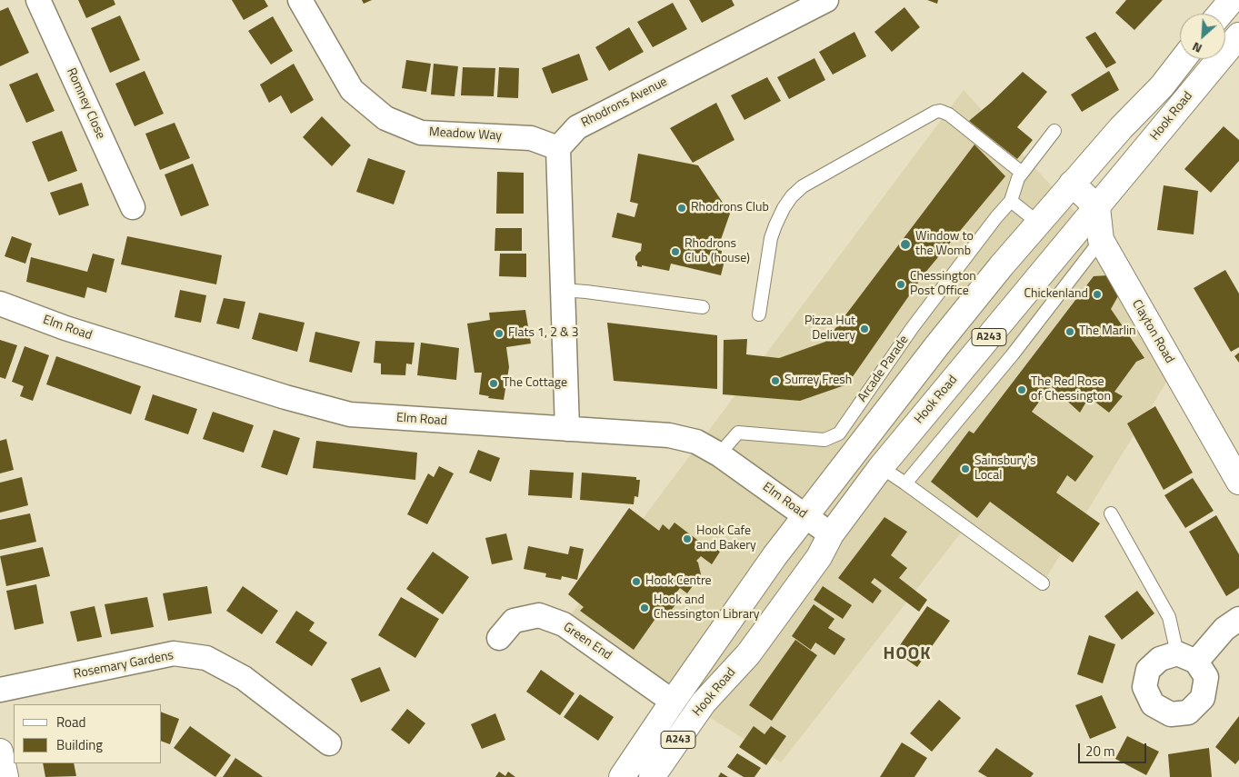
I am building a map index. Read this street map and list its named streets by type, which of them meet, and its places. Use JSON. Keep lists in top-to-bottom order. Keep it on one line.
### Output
{"streets":{"main road":["Hook Road","Clayton Road","A243"],"street":["Rhodrons Avenue","Romney Close","Meadow Way","Elm Road","Green End","Rosemary Gardens"],"lane":["Arcade Parade"]},"crossings":[["Rhodrons Avenue","Meadow Way"],["Hook Road","Elm Road"],["Hook Road","Clayton Road"],["Elm Road","A243"],["Elm Road","Arcade Parade"]],"districts":["HOOK"],"places":["Rhodrons Club","Window to the Womb","Rhodrons Club (house)","Chessington Post Office","Chickenland","Pizza Hut Delivery","The Marlin","Flats 1, 2 & 3","Surrey Fresh","The Cottage","The Red Rose of Chessington","Sainsbury's Local","Hook Cafe and Bakery","Hook Centre","Hook and Chessington Library"],"legend":["Road","Building"],"scale_bar":"20 m","north":"bottom left"}
